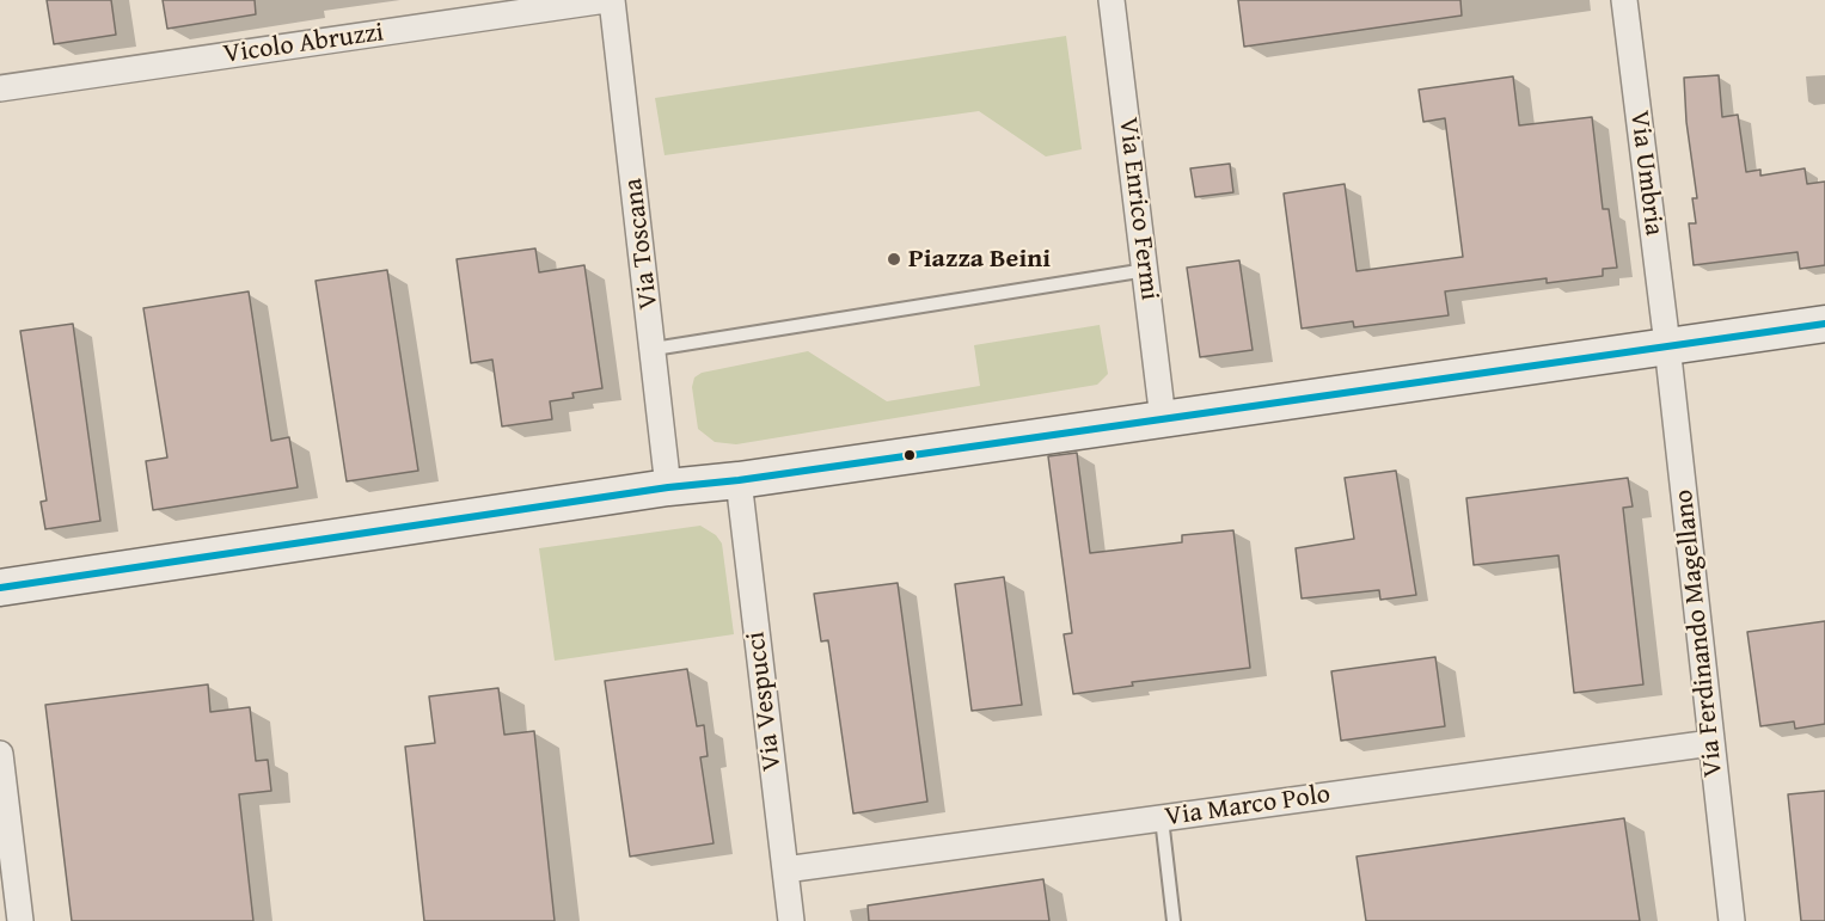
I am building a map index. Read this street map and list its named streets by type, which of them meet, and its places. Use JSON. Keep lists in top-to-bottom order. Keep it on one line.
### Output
{"streets":{"street":["Vicolo Abruzzi","Via Umbria","Via Enrico Fermi","Via Toscana","Via Ferdinando Magellano","Via Vespucci","Via Marco Polo"]},"crossings":[["Via Umbria","Via Ferdinando Magellano"],["Via Ferdinando Magellano","Via Marco Polo"],["Via Vespucci","Via Marco Polo"]],"places":["Piazza Beini"]}
